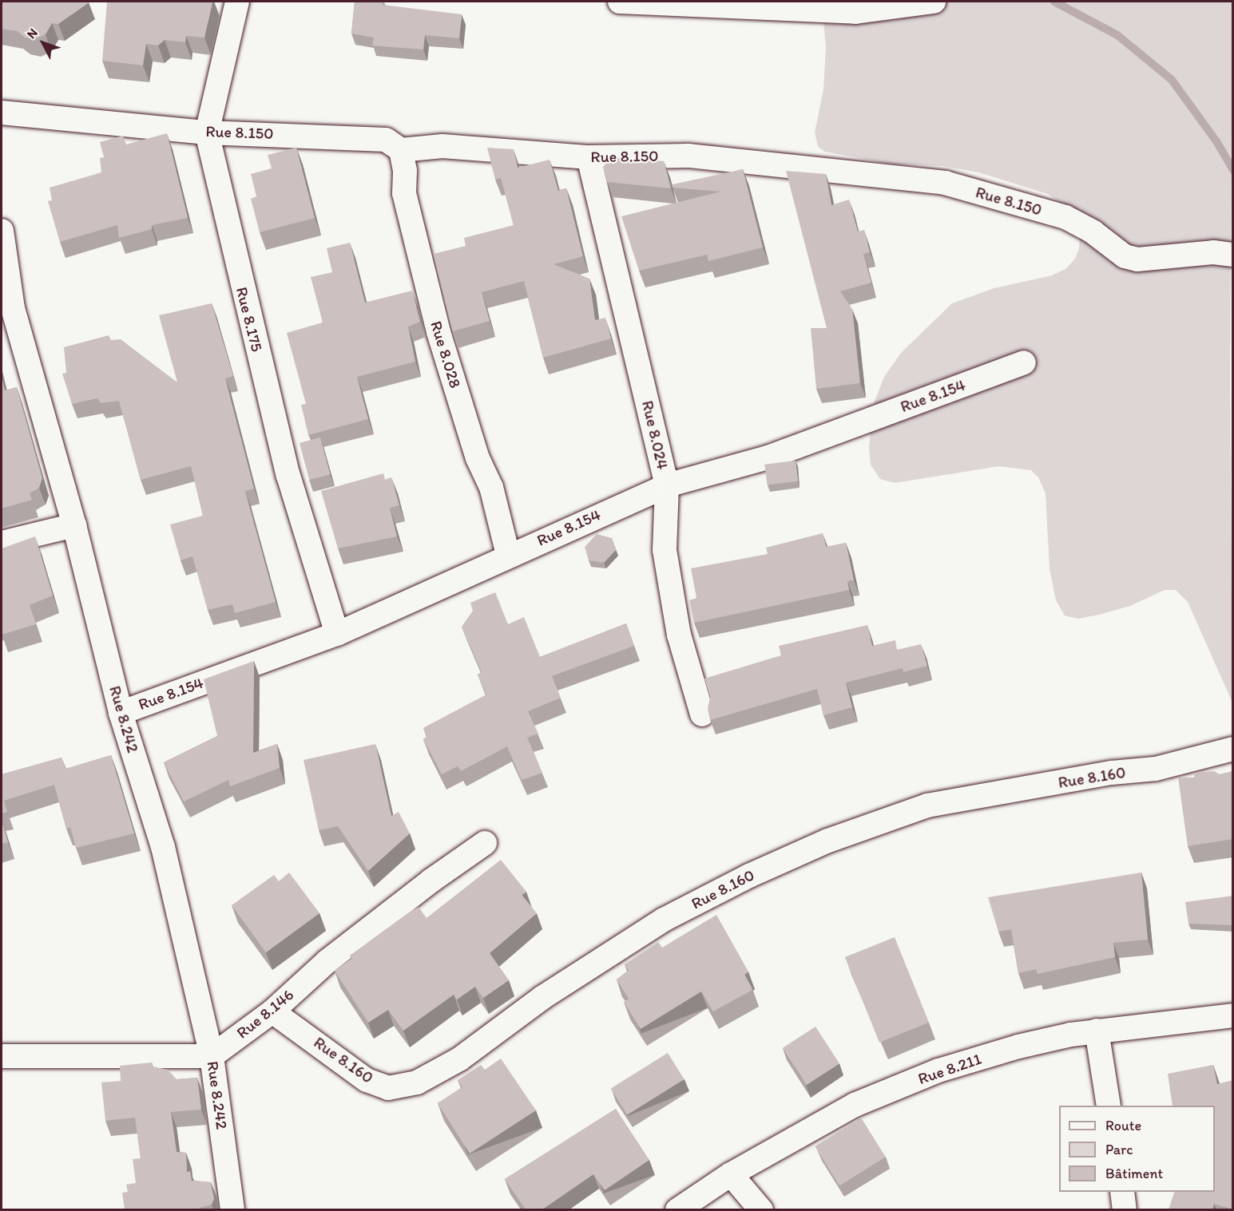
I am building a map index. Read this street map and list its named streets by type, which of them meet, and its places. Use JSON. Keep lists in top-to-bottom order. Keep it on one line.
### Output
{"streets":{"street":["Rue 8.150","Rue 8.175","Rue 8.028","Rue 8.154","Rue 8.024","Rue 8.242","Rue 8.160","Rue 8.146","Rue 8.211"]},"crossings":[["Rue 8.150","Rue 8.175"],["Rue 8.150","Rue 8.028"],["Rue 8.150","Rue 8.024"],["Rue 8.175","Rue 8.154"],["Rue 8.028","Rue 8.154"],["Rue 8.154","Rue 8.024"],["Rue 8.154","Rue 8.242"],["Rue 8.242","Rue 8.146"],["Rue 8.160","Rue 8.146"]],"legend":["Route","Parc","Bâtiment"],"north":"top left"}
